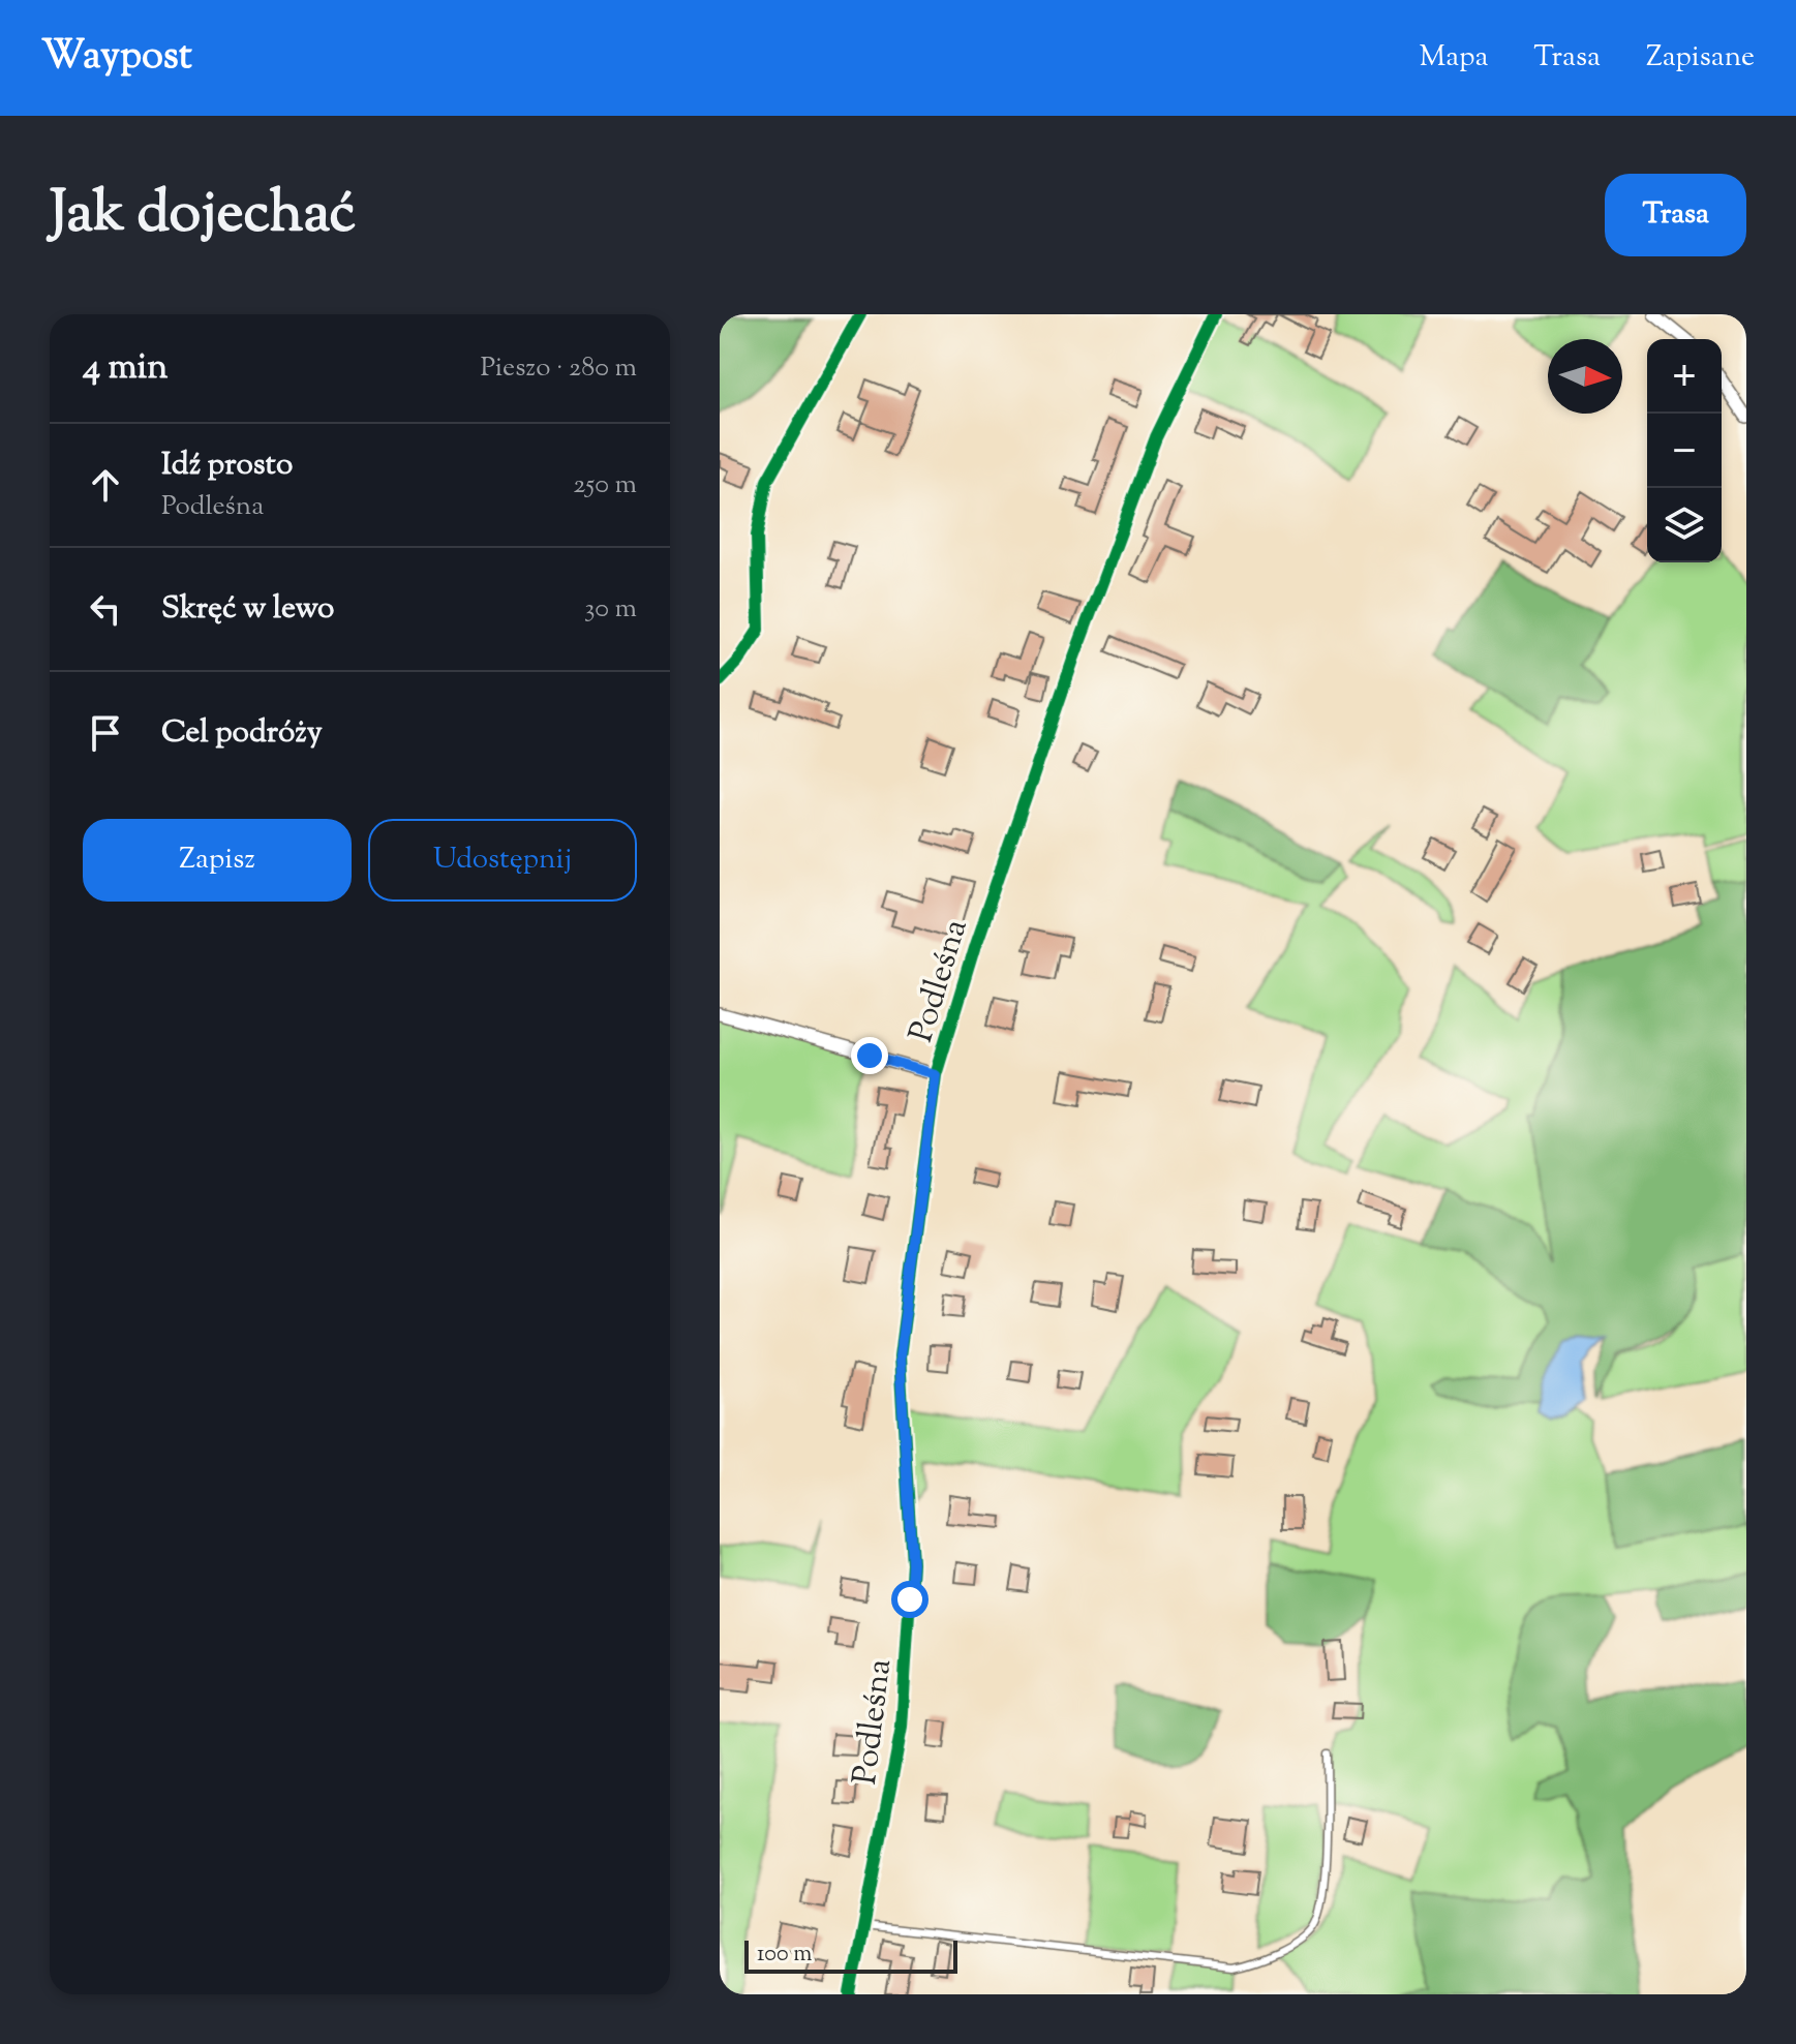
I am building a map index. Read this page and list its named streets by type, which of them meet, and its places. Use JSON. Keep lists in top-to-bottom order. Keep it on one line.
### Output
{"streets":{"street":["Podleśna"]},"scale_bar":"100 m","north":"right","page":{"header":"Waypost","nav":["Mapa","Trasa","Zapisane"],"title":"Jak dojechać","buttons":["Trasa",["Zapisz","Udostępnij"]],"heading":["4 min","Pieszo · 280 m"],"map_buttons":["+","−"],"list":[["Idź prosto","Podleśna","250 m"],["Skręć w lewo","30 m"],"Cel podróży"],"scale":"100 m"}}
